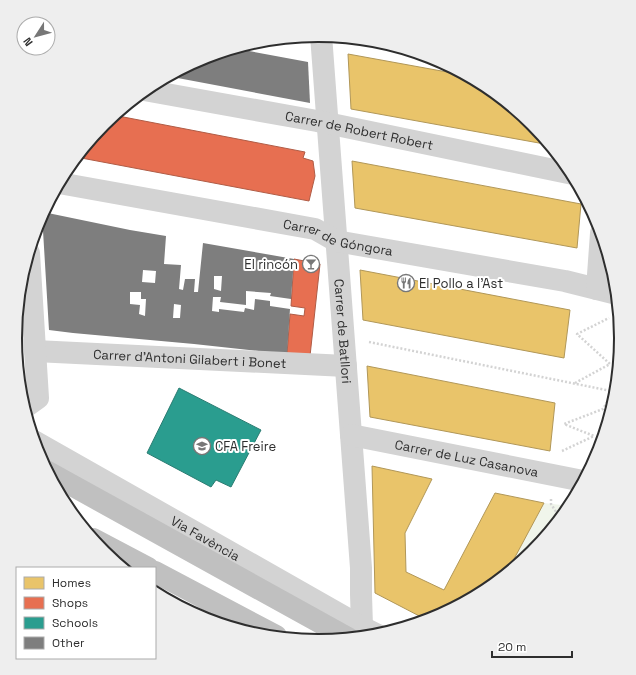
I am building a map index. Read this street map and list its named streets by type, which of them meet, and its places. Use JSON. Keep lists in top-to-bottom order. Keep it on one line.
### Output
{"streets":{"street":["Carrer de Robert Robert","Carrer de Góngora","Carrer de Batllori","Carrer d'Antoni Gilabert i Bonet","Carrer de Luz Casanova","Via Favència"]},"crossings":[["Carrer de Robert Robert","Carrer de Batllori"],["Carrer de Góngora","Carrer de Batllori"],["Carrer de Batllori","Carrer d'Antoni Gilabert i Bonet"],["Carrer de Batllori","Carrer de Luz Casanova"]],"places":{"bar":["El rincón"],"restaurant":["El Pollo a l'Ast"],"school or university":["CFA Freire"]},"legend":["Homes","Shops","Schools","Other"],"scale_bar":"20 m","north":"bottom left"}
